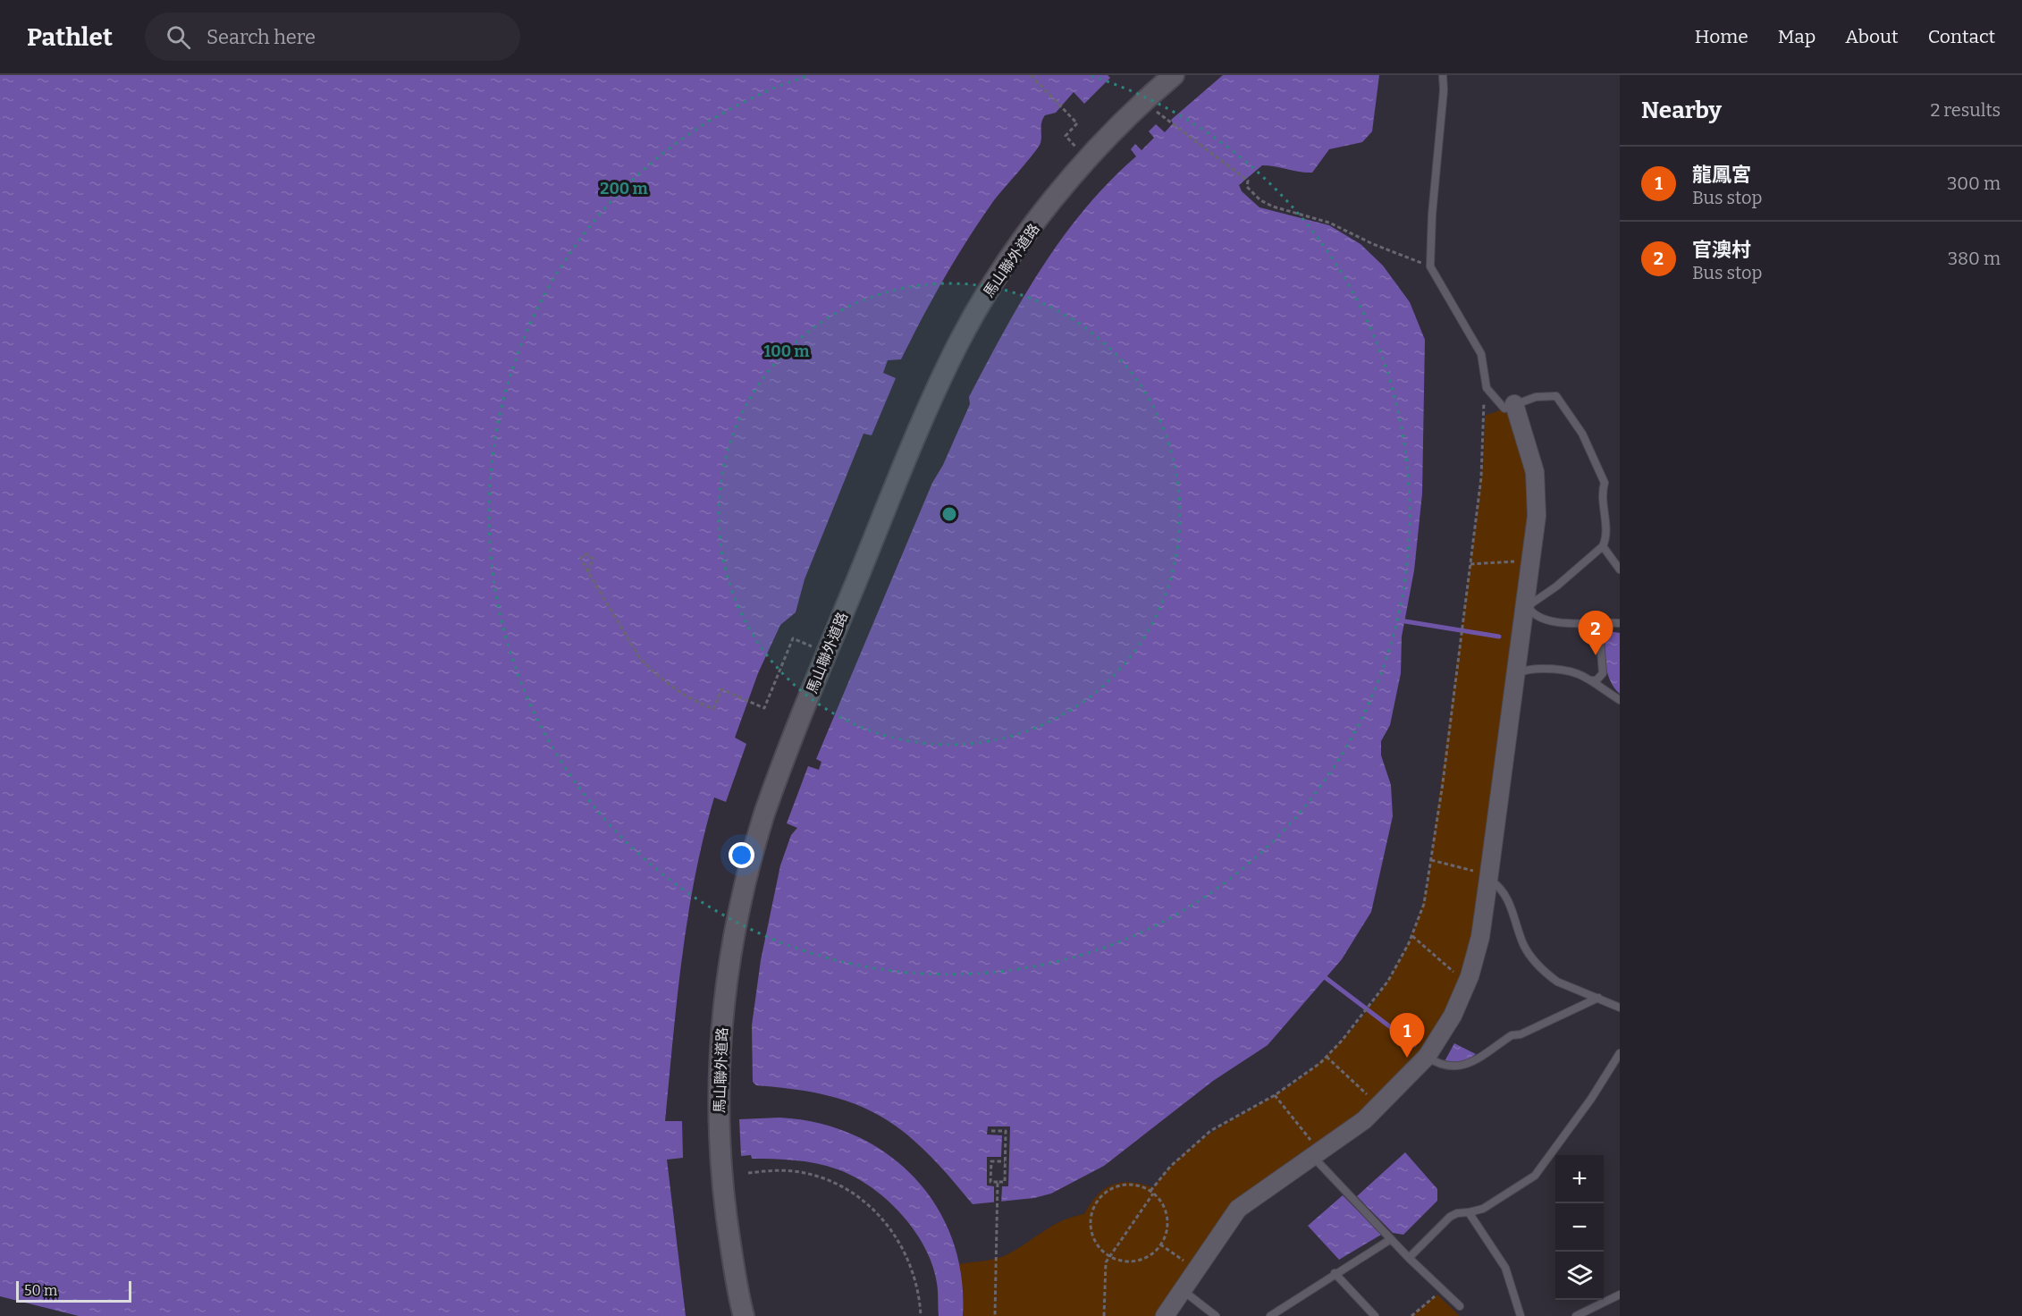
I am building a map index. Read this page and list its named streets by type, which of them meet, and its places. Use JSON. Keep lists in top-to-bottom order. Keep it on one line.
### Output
{"streets":{"main road":["馬山聯外道路"]},"scale_bar":"50 m","page":{"header":"Pathlet","search":"Search here","nav":["Home","Map","About","Contact"],"heading":["Nearby","2 results"],"list":[{"mark":"1","name":"龍鳳宮","note":"Bus stop","value":"300 m"},{"mark":"2","name":"官澳村","note":"Bus stop","value":"380 m"}],"pins":["2","1"],"map_buttons":["+","−"],"scale":"50 m"},"rings":["200 m","100 m"]}
